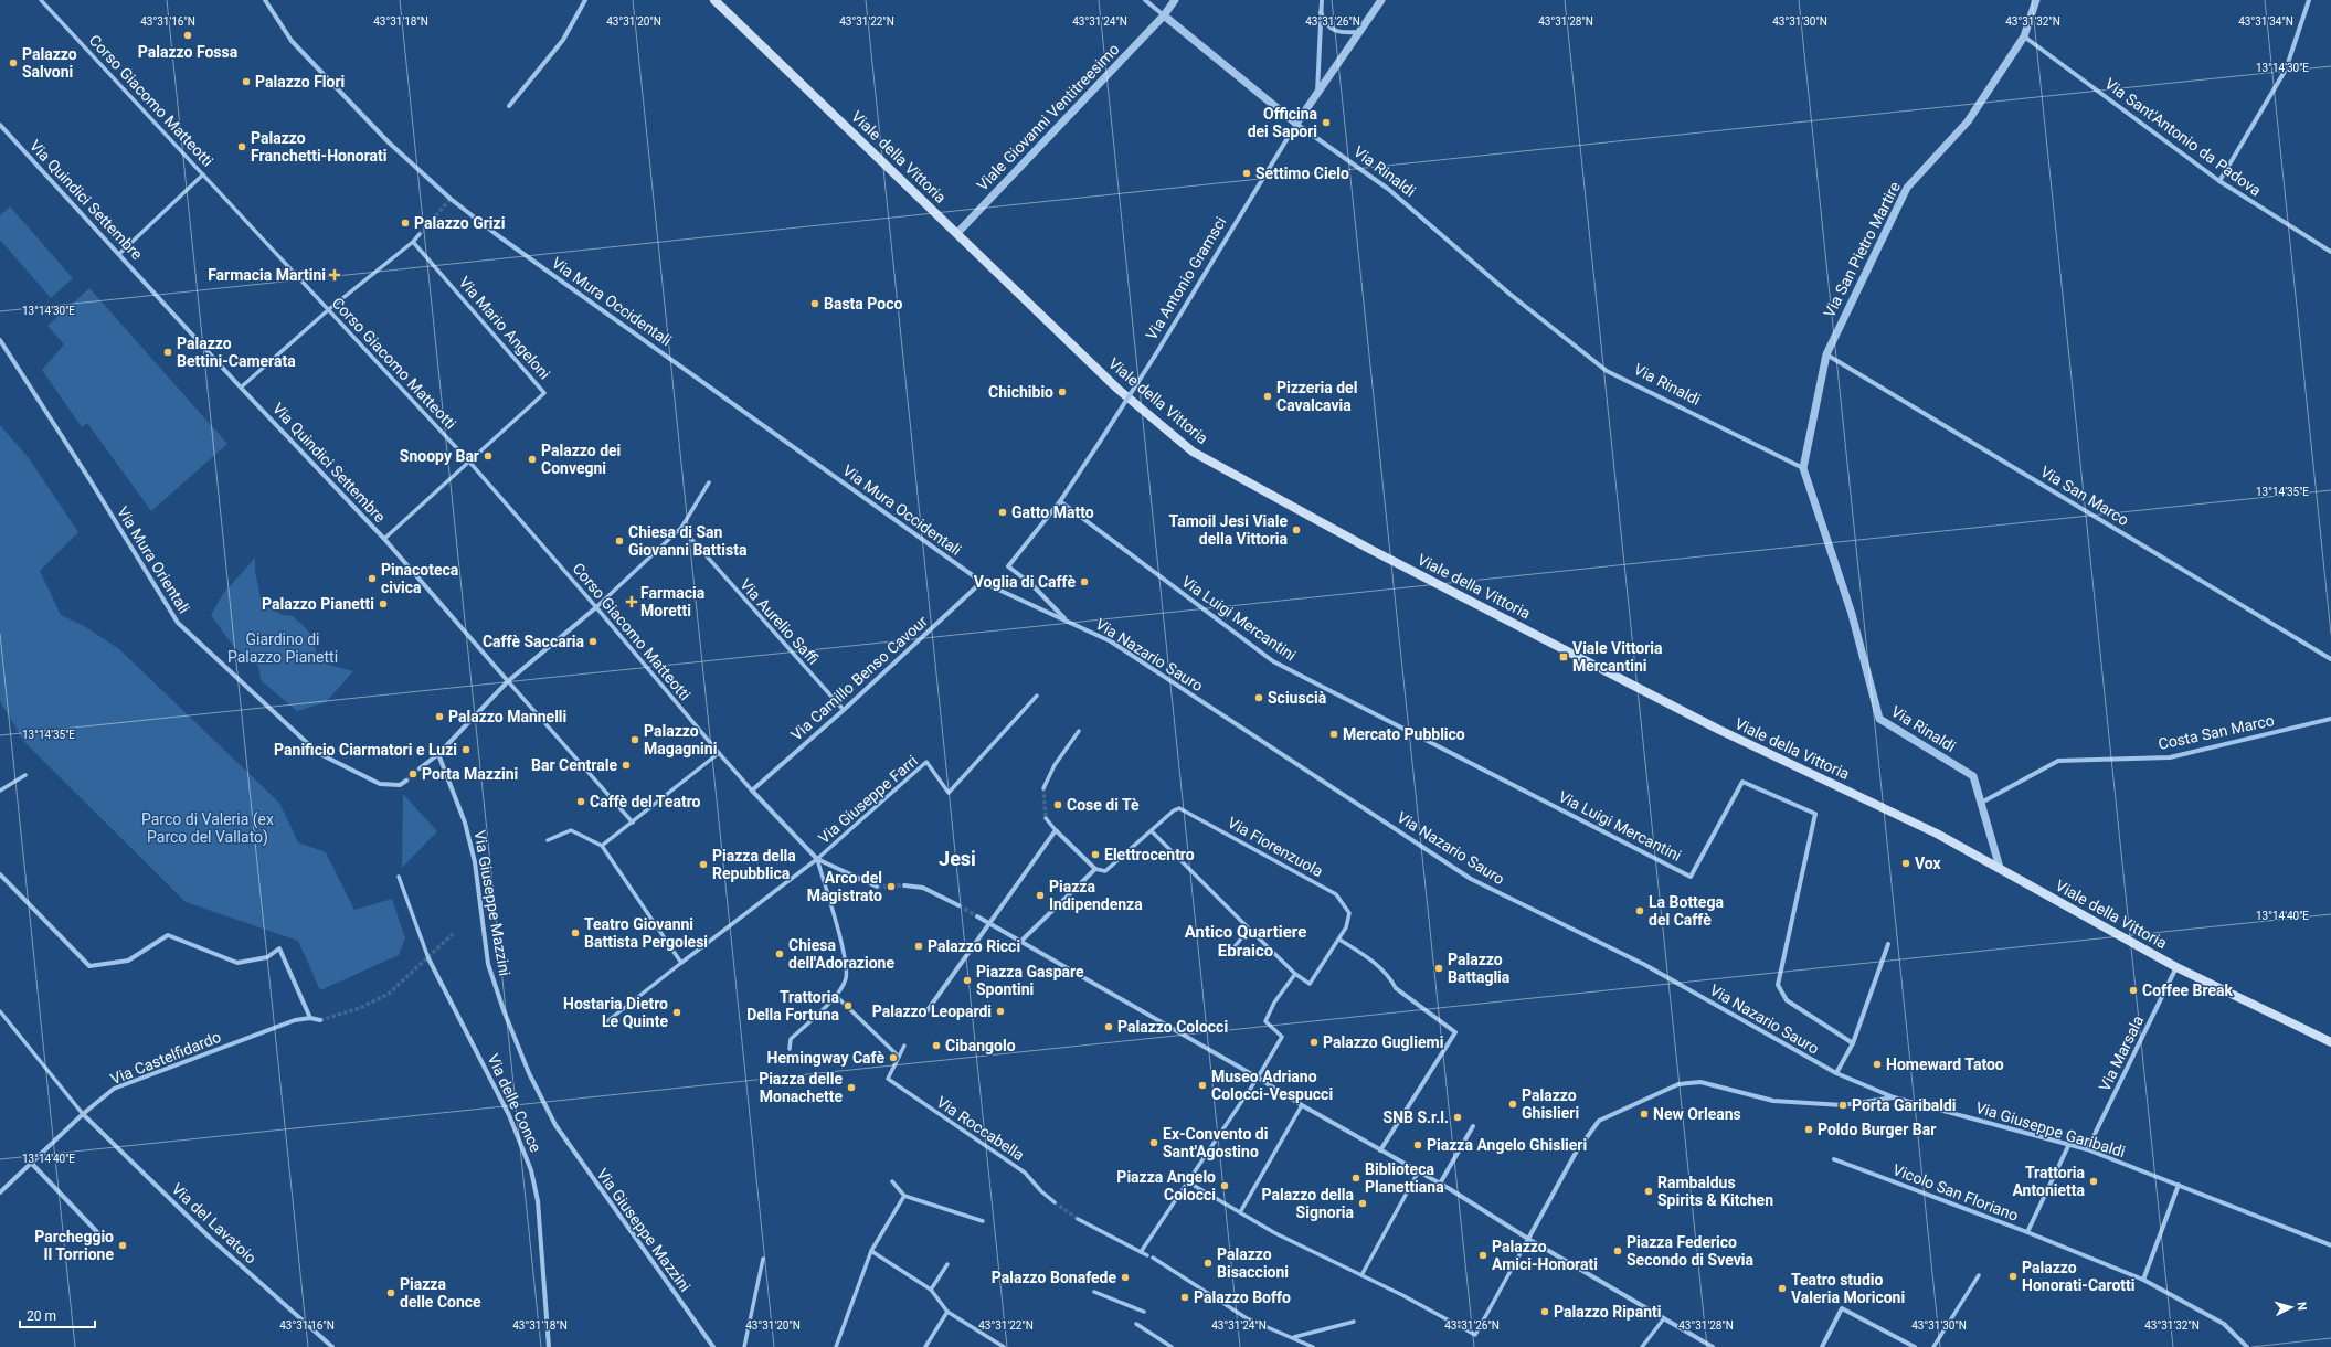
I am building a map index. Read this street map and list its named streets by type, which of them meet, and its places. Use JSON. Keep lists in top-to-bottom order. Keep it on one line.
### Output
{"streets":{"main road":["Viale della Vittoria"],"street":["Corso Giacomo Matteotti","Viale Giovanni Ventitreesimo","Via Sant'Antonio da Padova","Via Rinaldi","Via Quindici Settembre","Via San Pietro Martire","Via Antonio Gramsci","Via Mura Occidentali","Via Mario Angeloni","Via San Marco","Via Mura Orientali","Via Luigi Mercantini","Via Aurelio Saffi","Via Nazario Sauro","Via Camillo Benso Cavour","Costa San Marco","Via Giuseppe Farri","Via Fiorenzuola","Via Giuseppe Mazzini","Via Marsala","Via Castelfidardo","Via delle Conce","Via Roccabella","Via Giuseppe Garibaldi","Vicolo San Floriano","Via del Lavatoio"]},"crossings":[["Corso Giacomo Matteotti","Via Mario Angeloni"],["Viale Giovanni Ventitreesimo","Viale della Vittoria"],["Viale Giovanni Ventitreesimo","Via Rinaldi"],["Via Sant'Antonio da Padova","Via San Pietro Martire"],["Viale della Vittoria","Via Rinaldi"],["Viale della Vittoria","Via Marsala"],["Via Rinaldi","Via San Pietro Martire"],["Via Rinaldi","Via Antonio Gramsci"],["Via Rinaldi","Costa San Marco"],["Via San Pietro Martire","Via San Marco"],["Via Antonio Gramsci","Via Luigi Mercantini"],["Via Antonio Gramsci","Via Nazario Sauro"],["Via Mura Occidentali","Via Nazario Sauro"],["Via Mura Occidentali","Via Camillo Benso Cavour"],["Via Aurelio Saffi","Via Camillo Benso Cavour"],["Via Nazario Sauro","Via Camillo Benso Cavour"],["Via Nazario Sauro","Via Giuseppe Garibaldi"],["Via Marsala","Via Giuseppe Garibaldi"],["Via Castelfidardo","Via del Lavatoio"],["Via Giuseppe Garibaldi","Vicolo San Floriano"]],"districts":["Jesi","Antico Quartiere Ebraico"],"parks":["Giardino di Palazzo Pianetti","Parco di Valeria (ex Parco del Vallato)"],"places":{"other":["Palazzo Fossa","Palazzo Salvoni","Palazzo Flori","Officina dei Sapori","Palazzo Franchetti-Honorati","Settimo Cielo","Palazzo Grizi","Basta Poco","Palazzo Bettini-Camerata","Chichibio","Pizzeria del Cavalcavia","Snoopy Bar","Palazzo dei Convegni","Gatto Matto","Tamoil Jesi Viale della Vittoria","Chiesa di San Giovanni Battista","Pinacoteca civica","Voglia di Caffè","Palazzo Pianetti","Caffè Saccaria","Sciuscià","Palazzo Mannelli","Mercato Pubblico","Palazzo Magagnini","Panificio Ciarmatori e Luzi","Bar Centrale","Porta Mazzini","Caffè del Teatro","Cose di Tè","Elettrocentro","Vox","Piazza della Repubblica","Arco del Magistrato","Piazza Indipendenza","La Bottega del Caffè","Teatro Giovanni Battista Pergolesi","Palazzo Ricci","Chiesa dell'Adorazione","Palazzo Battaglia","Piazza Gaspare Spontini","Coffee Break","Trattoria Della Fortuna","Palazzo Leopardi","Hostaria Dietro Le Quinte","Palazzo Colocci","Palazzo Gugliemi","Cibangolo","Hemingway Cafè","Homeward Tatoo","Museo Adriano Colocci-Vespucci","Piazza delle Monachette","Palazzo Ghislieri","Porta Garibaldi","New Orleans","SNB S.r.l.","Poldo Burger Bar","Ex-Convento di Sant'Agostino","Piazza Angelo Ghislieri","Biblioteca Planettiana","Trattoria Antonietta","Piazza Angelo Colocci","Rambaldus Spirits & Kitchen","Palazzo della Signoria","Parcheggio Il Torrione","Piazza Federico Secondo di Svevia","Palazzo Amici-Honorati","Palazzo Bisaccioni","Palazzo Honorati-Carotti","Palazzo Bonafede","Teatro studio Valeria Moriconi","Piazza delle Conce","Palazzo Boffo","Palazzo Ripanti"],"health":["Farmacia Martini","Farmacia Moretti"],"transit":["Viale Vittoria Mercantini"]},"scale_bar":"20 m","north":"right","coordinates":["43°31'16\"N","43°31'18\"N","43°31'20\"N","43°31'22\"N","43°31'24\"N","43°31'26\"N","43°31'28\"N","43°31'30\"N","43°31'32\"N","43°31'34\"N","13°14'30\"E","13°14'35\"E","13°14'40\"E"]}
